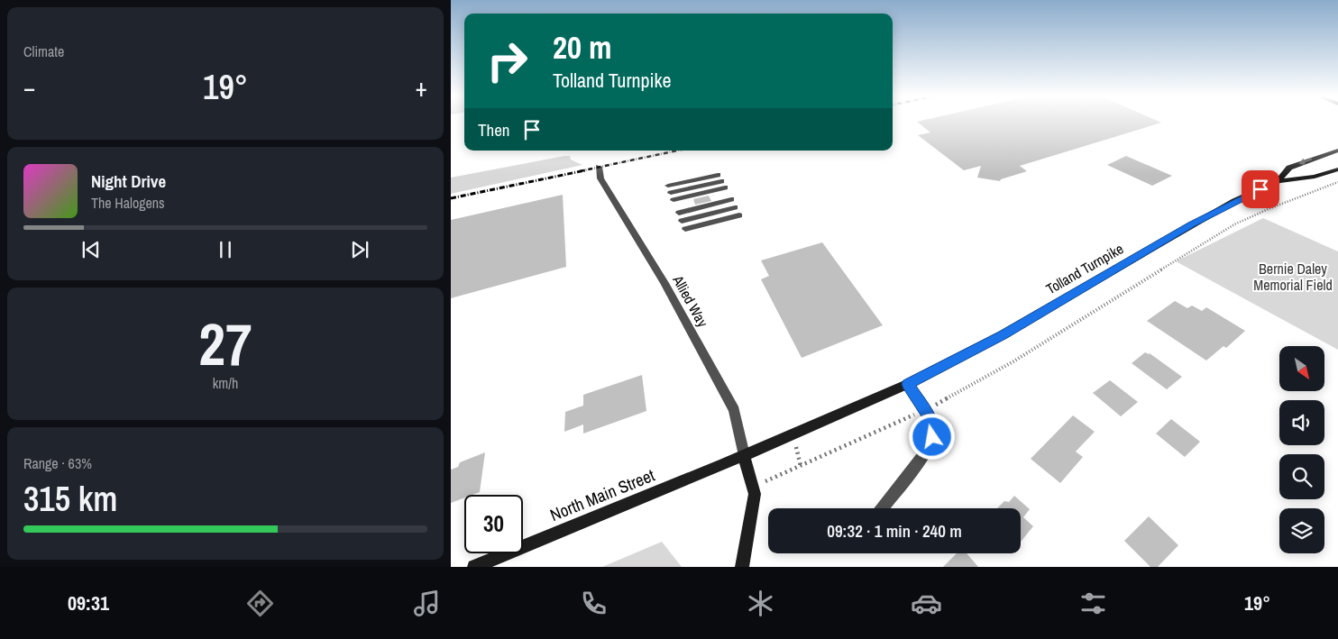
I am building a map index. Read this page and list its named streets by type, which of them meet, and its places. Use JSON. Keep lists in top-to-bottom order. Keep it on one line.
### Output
{"streets":{"main road":["Tolland Turnpike","North Main Street"],"street":["Allied Way"]},"crossings":[["Tolland Turnpike","Allied Way"],["Tolland Turnpike","North Main Street"],["Allied Way","North Main Street"]],"parks":["Bernie Daley Memorial Field"],"north":"bottom right","page":{"tile":["Climate",["27","km/h"],["Range · 63%","315 km"]],"turn":["20 m","Tolland Turnpike"],"heat":["−","19°","+"],"then":"Then","song":["Night Drive","The Halogens"],"limit":"30","trip":"09:32 · 1 min · 240 m","tabs":["09:31","19°"]}}
